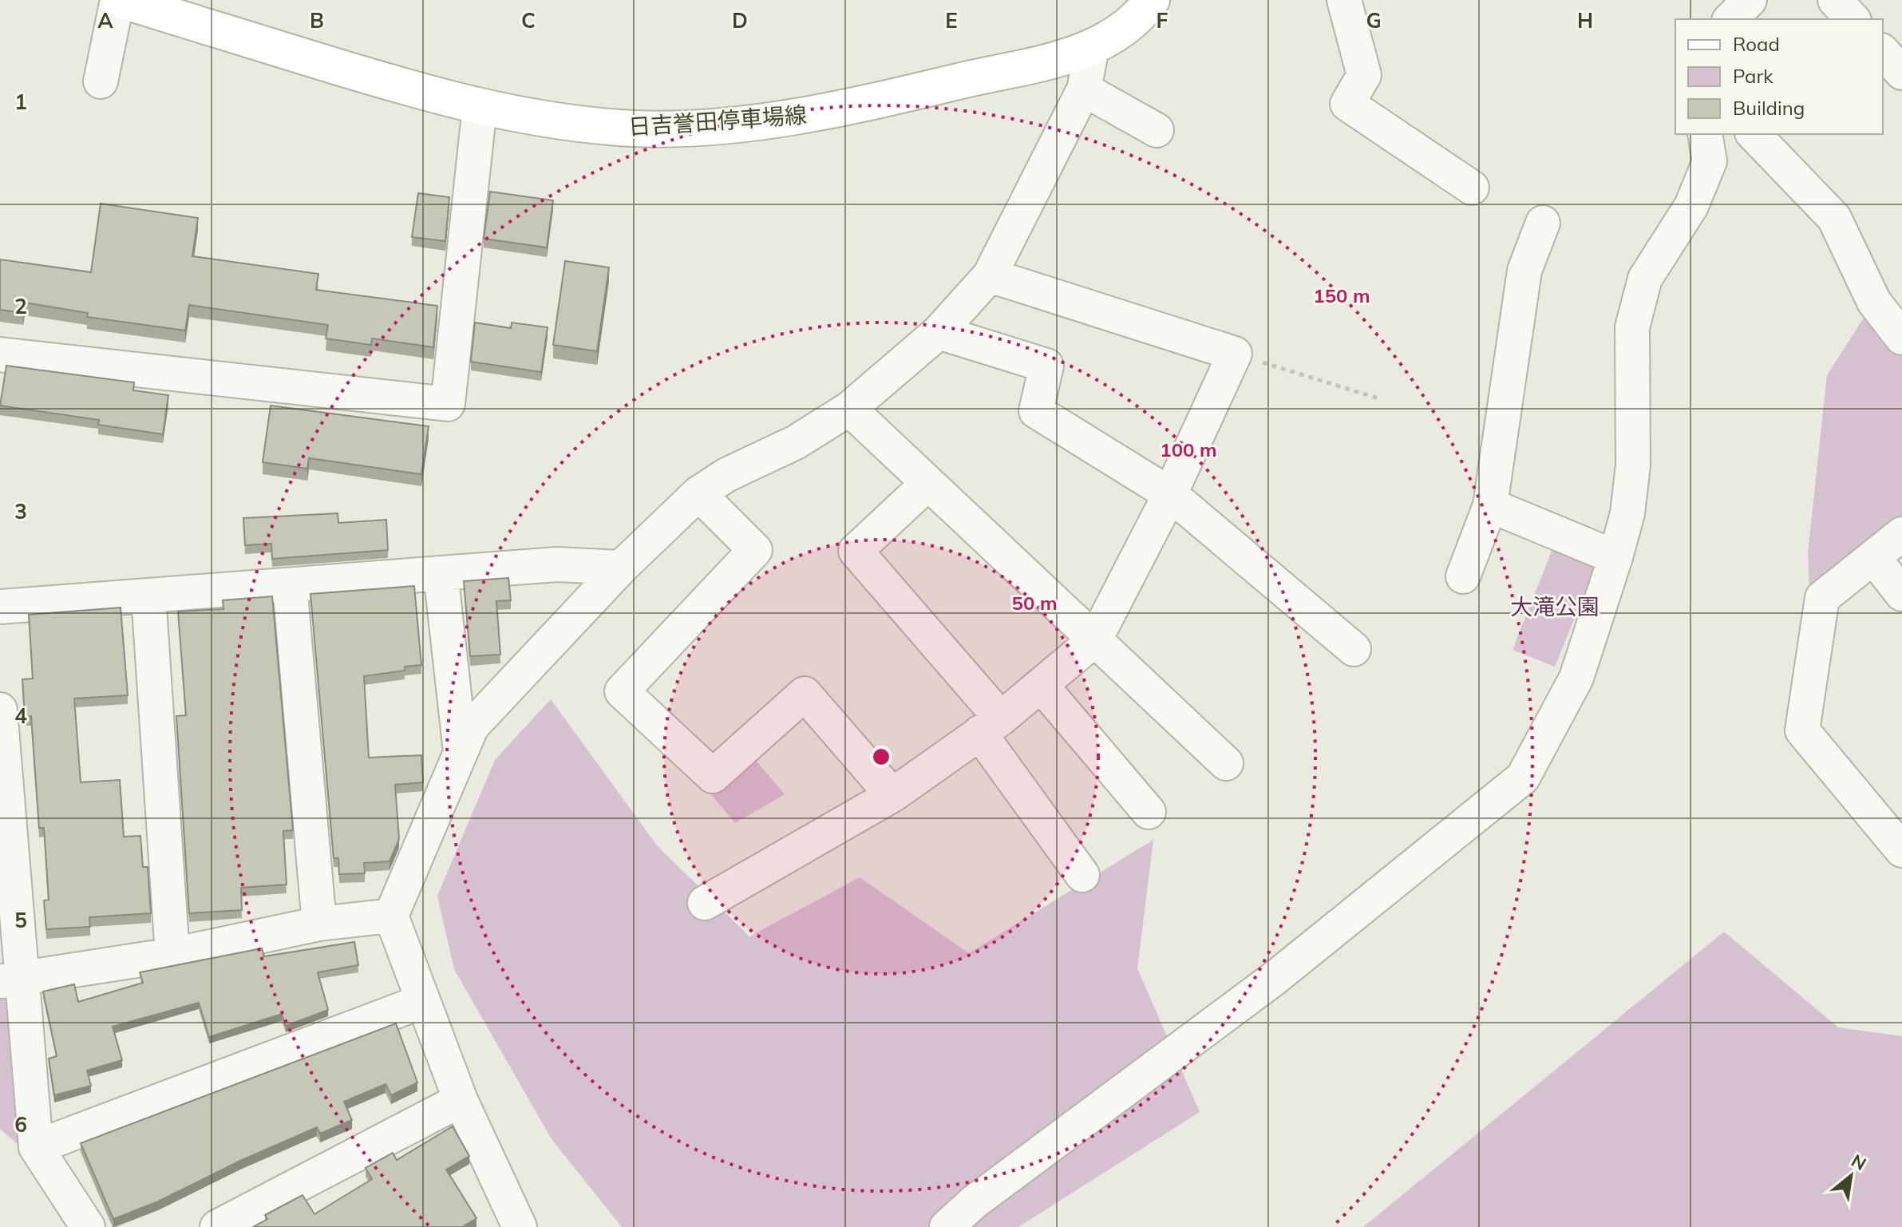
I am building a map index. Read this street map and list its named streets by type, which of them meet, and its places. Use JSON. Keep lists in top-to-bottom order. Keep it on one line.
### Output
{"streets":{"main road":["日吉誉田停車場線"]},"parks":["大滝公園"],"legend":["Road","Park","Building"],"north":"top right","grid":{"columns":["A","B","C","D","E","F","G","H"],"rows":["1","2","3","4","5","6"]},"rings":["150 m","100 m","50 m"]}
